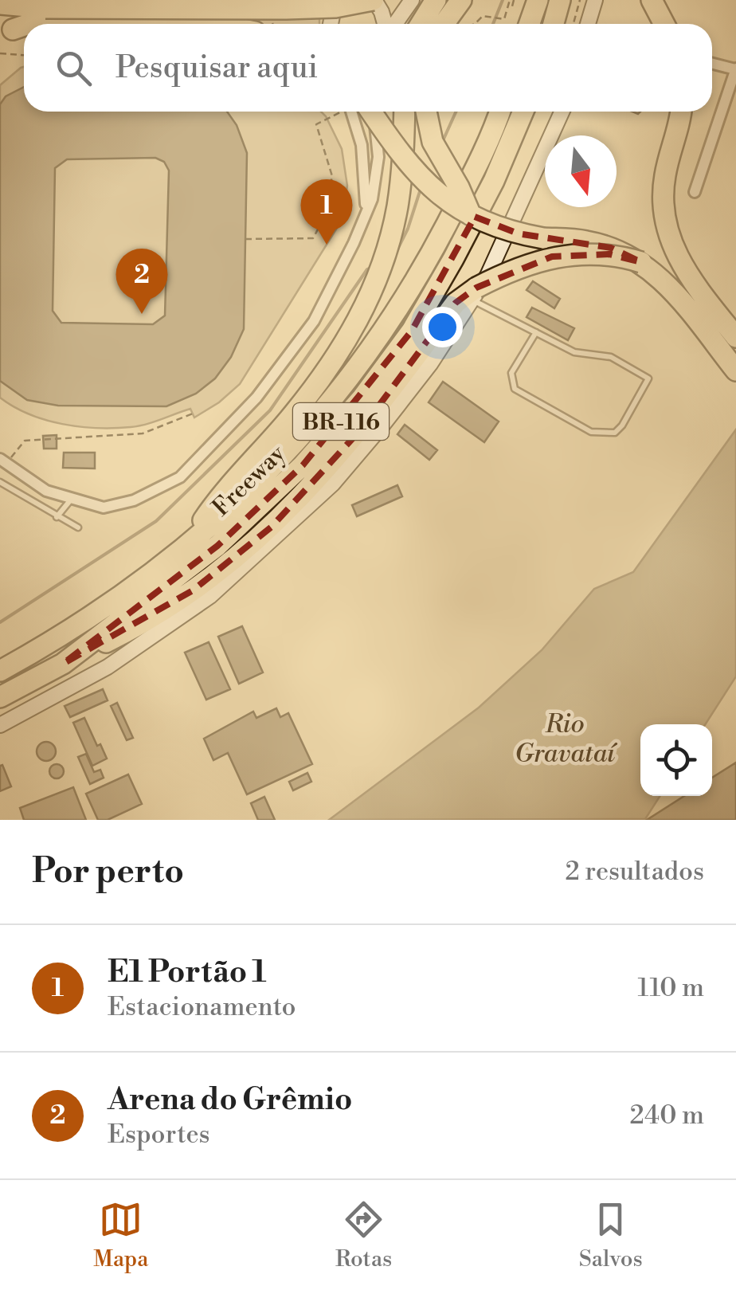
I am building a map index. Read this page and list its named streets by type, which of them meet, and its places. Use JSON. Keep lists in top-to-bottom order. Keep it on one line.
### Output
{"streets":{"highway":["BR-116","Freeway"]},"water":["Rio Gravataí"],"north":"bottom","page":{"search":"Pesquisar aqui","pins":["1","2"],"heading":["Por perto","2 resultados"],"list":[{"mark":"1","name":"E1 Portão 1","note":"Estacionamento","value":"110 m"},{"mark":"2","name":"Arena do Grêmio","note":"Esportes","value":"240 m"}],"nav":["Mapa","Rotas","Salvos"]}}
